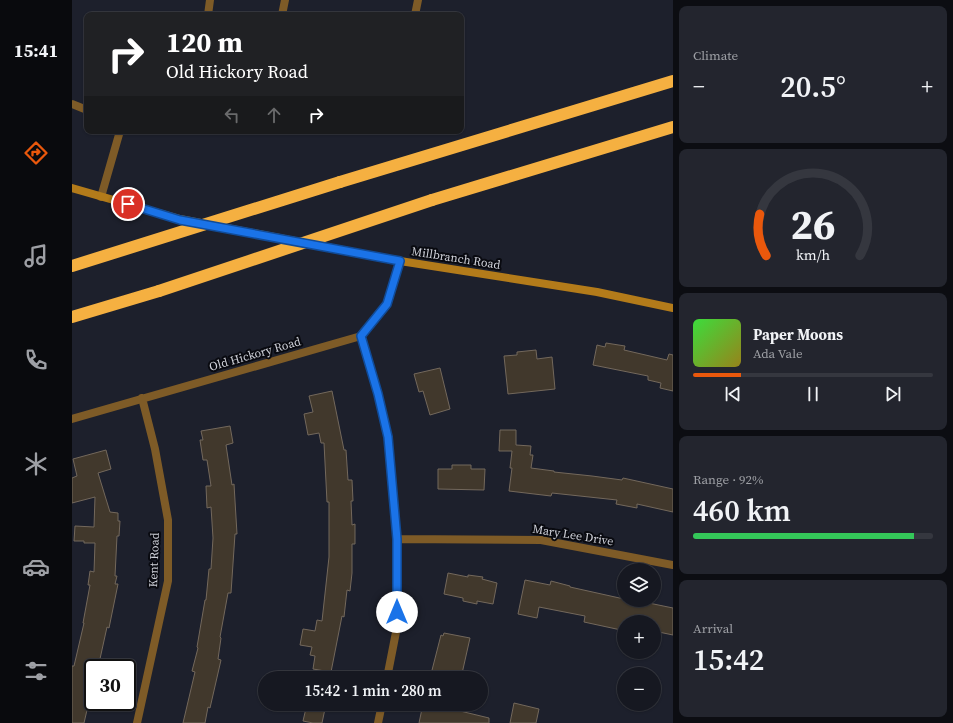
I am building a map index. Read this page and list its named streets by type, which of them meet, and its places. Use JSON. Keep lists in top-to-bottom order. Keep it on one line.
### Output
{"streets":{"main road":["Millbranch Road"],"street":["Old Hickory Road","Mary Lee Drive","Kent Road"]},"crossings":[["Old Hickory Road","Kent Road"]],"page":{"tabs":"15:41","tile":["Climate",["Range · 92%","460 km"],["Arrival","15:42"]],"turn":["120 m","Old Hickory Road"],"heat":["−","20.5°","+"],"song":["Paper Moons","Ada Vale"],"map_buttons":["+","−"],"limit":"30","trip":"15:42 · 1 min · 280 m","gauge":["26","km/h"]}}
